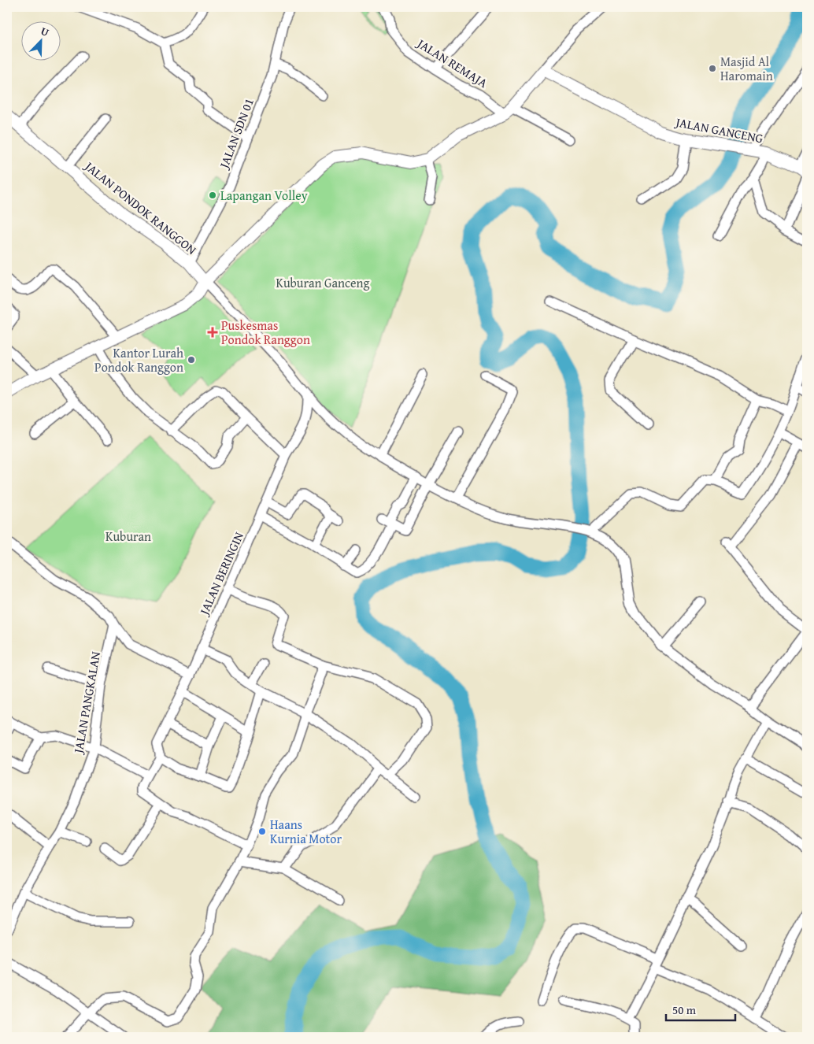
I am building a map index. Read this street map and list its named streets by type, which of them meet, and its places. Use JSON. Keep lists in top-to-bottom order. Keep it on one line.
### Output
{"streets":{"street":["JALAN REMAJA","JALAN GANCENG","JALAN SDN 01","JALAN PONDOK RANGGON","JALAN BERINGIN","JALAN PANGKALAN"]},"crossings":[["JALAN SDN 01","JALAN PONDOK RANGGON"]],"parks":["Kuburan Ganceng","Kuburan"],"places":{"other":["Masjid Al Haromain","Lapangan Volley","Kantor Lurah Pondok Ranggon","Haans Kurnia Motor"],"health":["Puskesmas Pondok Ranggon"]},"scale_bar":"50 m","north":"top right"}
